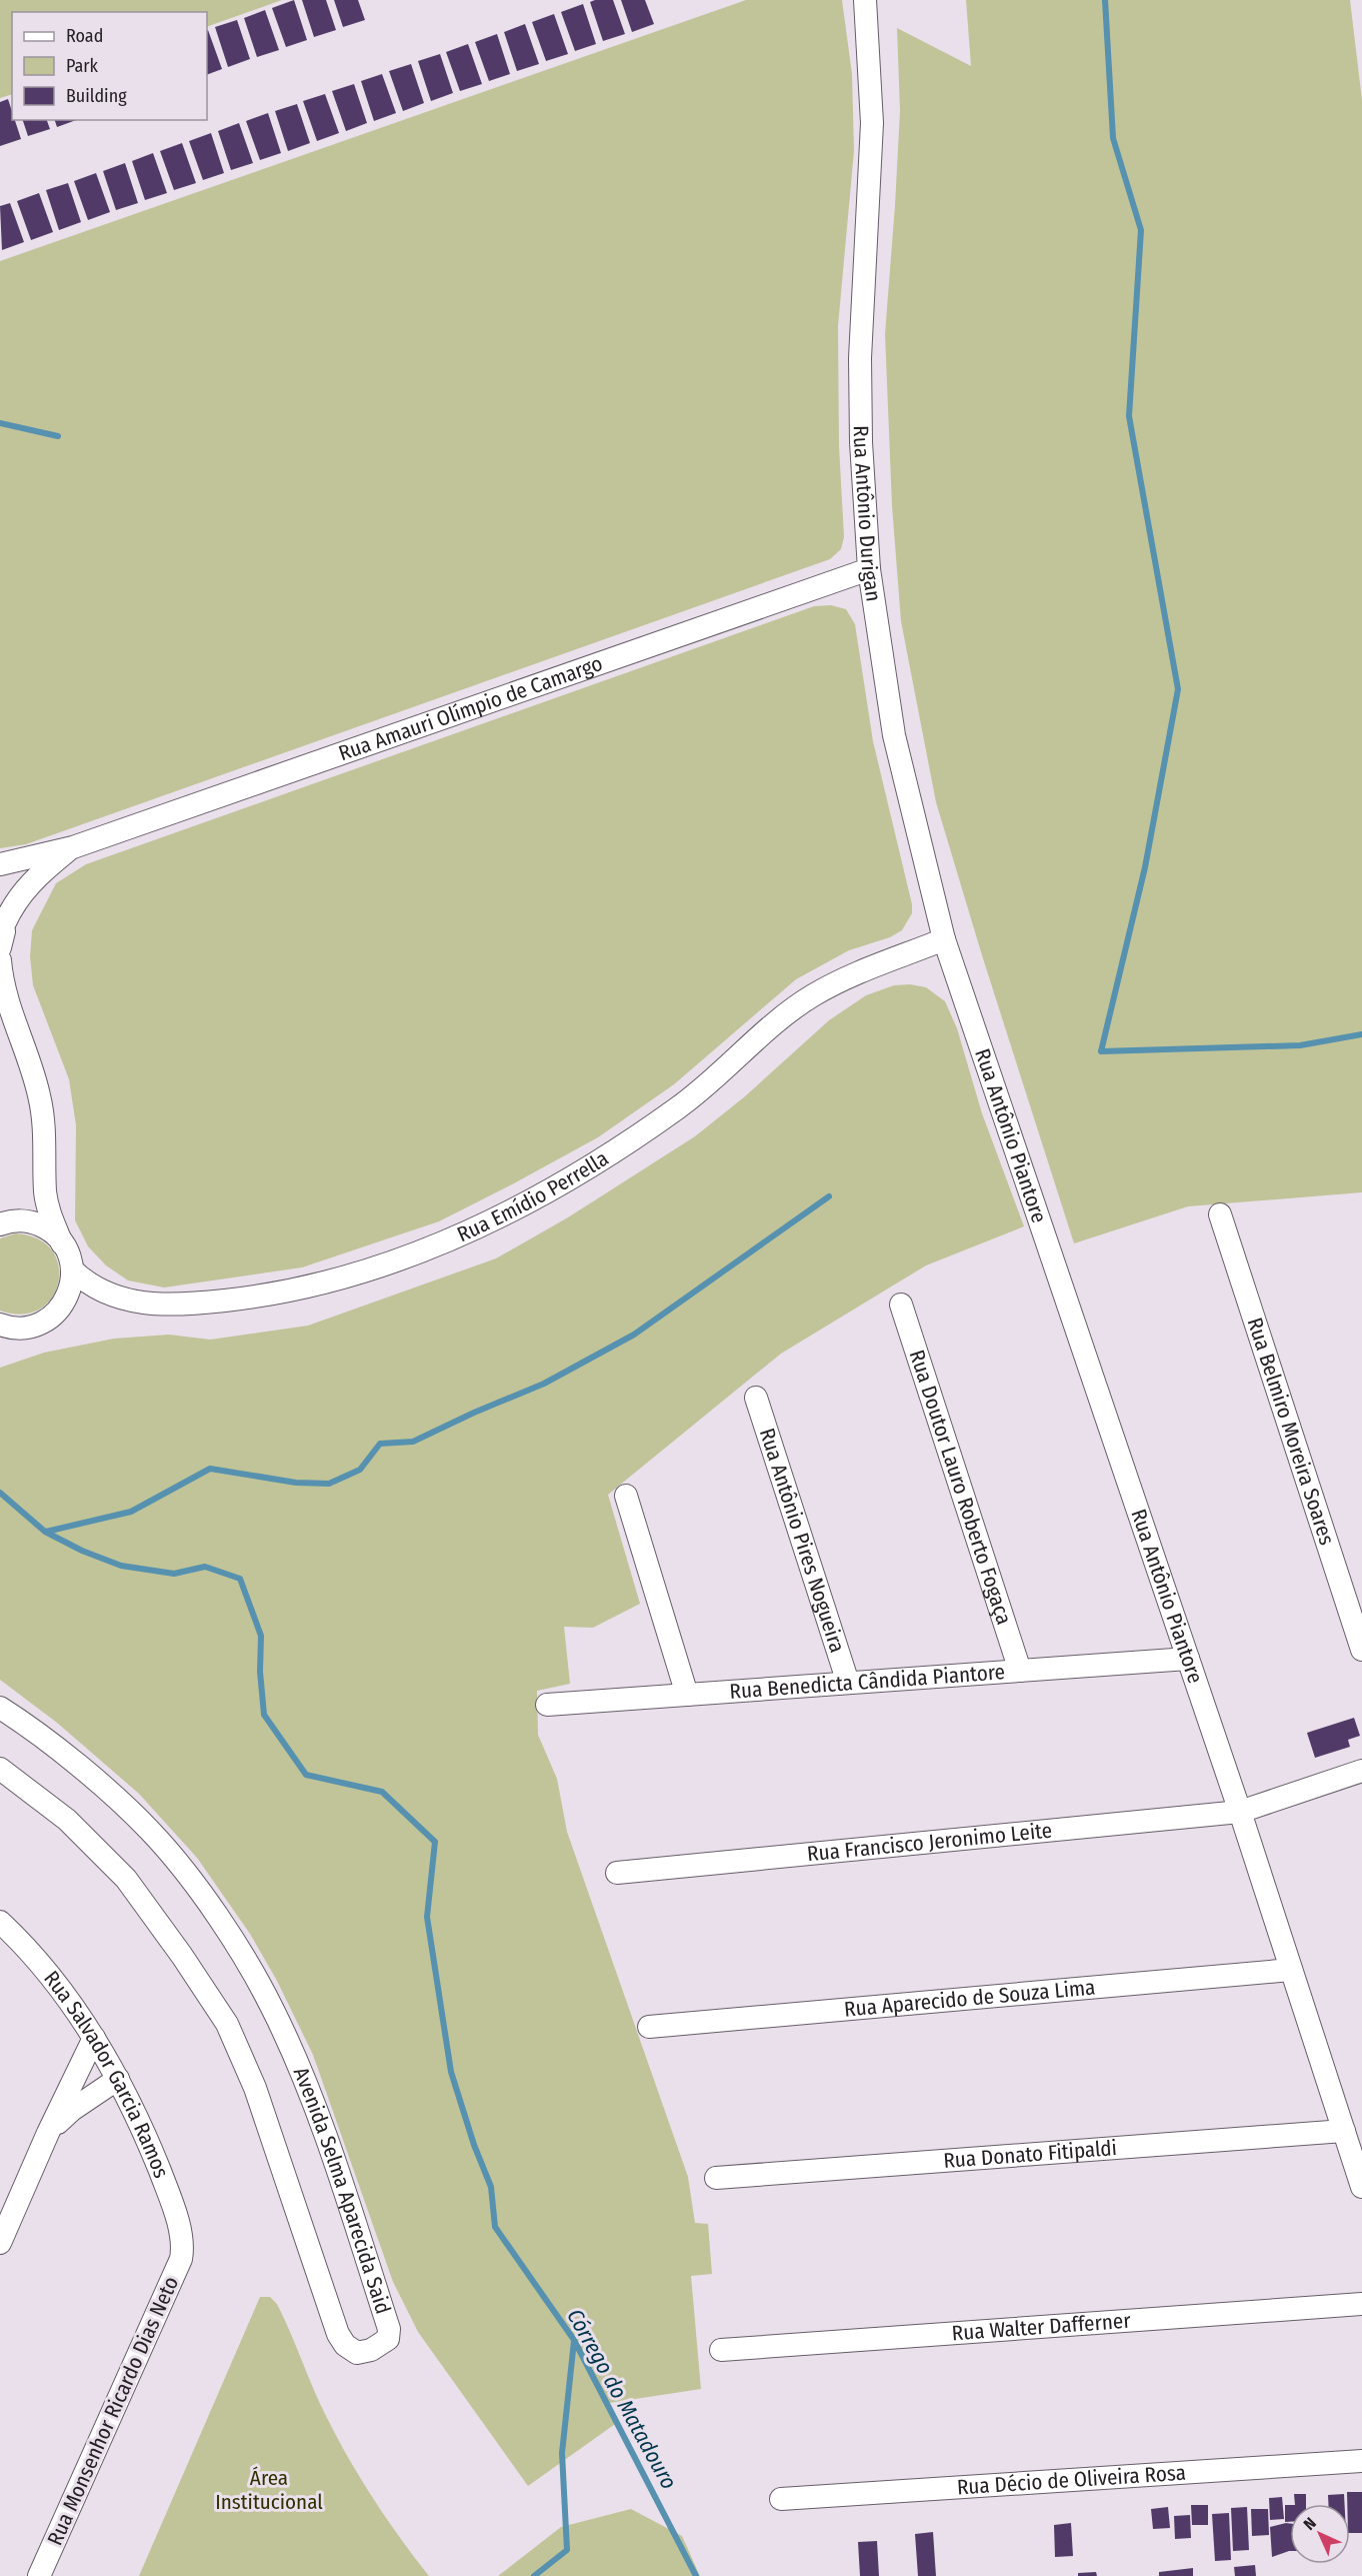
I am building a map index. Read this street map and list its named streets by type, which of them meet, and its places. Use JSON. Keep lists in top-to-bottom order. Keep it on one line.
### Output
{"streets":{"street":["Rua Antônio Durigan","Rua Amauri Olímpio de Camargo","Rua Antônio Piantore","Rua Emídio Perrella","Rua Belmiro Moreira Soares","Rua Doutor Lauro Roberto Fogaça","Rua Antônio Pires Nogueira","Rua Benedicta Cândida Piantore","Rua Francisco Jeronimo Leite","Rua Aparecido de Souza Lima","Rua Salvador Garcia Ramos","Rua Donato Fitipaldi","Avenida Selma Aparecida Said","Rua Walter Dafferner","Rua Monsenhor Ricardo Dias Neto","Rua Décio de Oliveira Rosa"]},"crossings":[["Rua Antônio Durigan","Rua Amauri Olímpio de Camargo"],["Rua Antônio Durigan","Rua Antônio Piantore"],["Rua Antônio Durigan","Rua Emídio Perrella"],["Rua Antônio Piantore","Rua Benedicta Cândida Piantore"],["Rua Antônio Piantore","Rua Francisco Jeronimo Leite"],["Rua Antônio Piantore","Rua Aparecido de Souza Lima"],["Rua Antônio Piantore","Rua Donato Fitipaldi"],["Rua Doutor Lauro Roberto Fogaça","Rua Benedicta Cândida Piantore"],["Rua Antônio Pires Nogueira","Rua Benedicta Cândida Piantore"],["Rua Salvador Garcia Ramos","Rua Monsenhor Ricardo Dias Neto"]],"water":["Córrego do Matadouro"],"parks":["Área Institucional"],"legend":["Road","Park","Building"],"north":"top left"}
